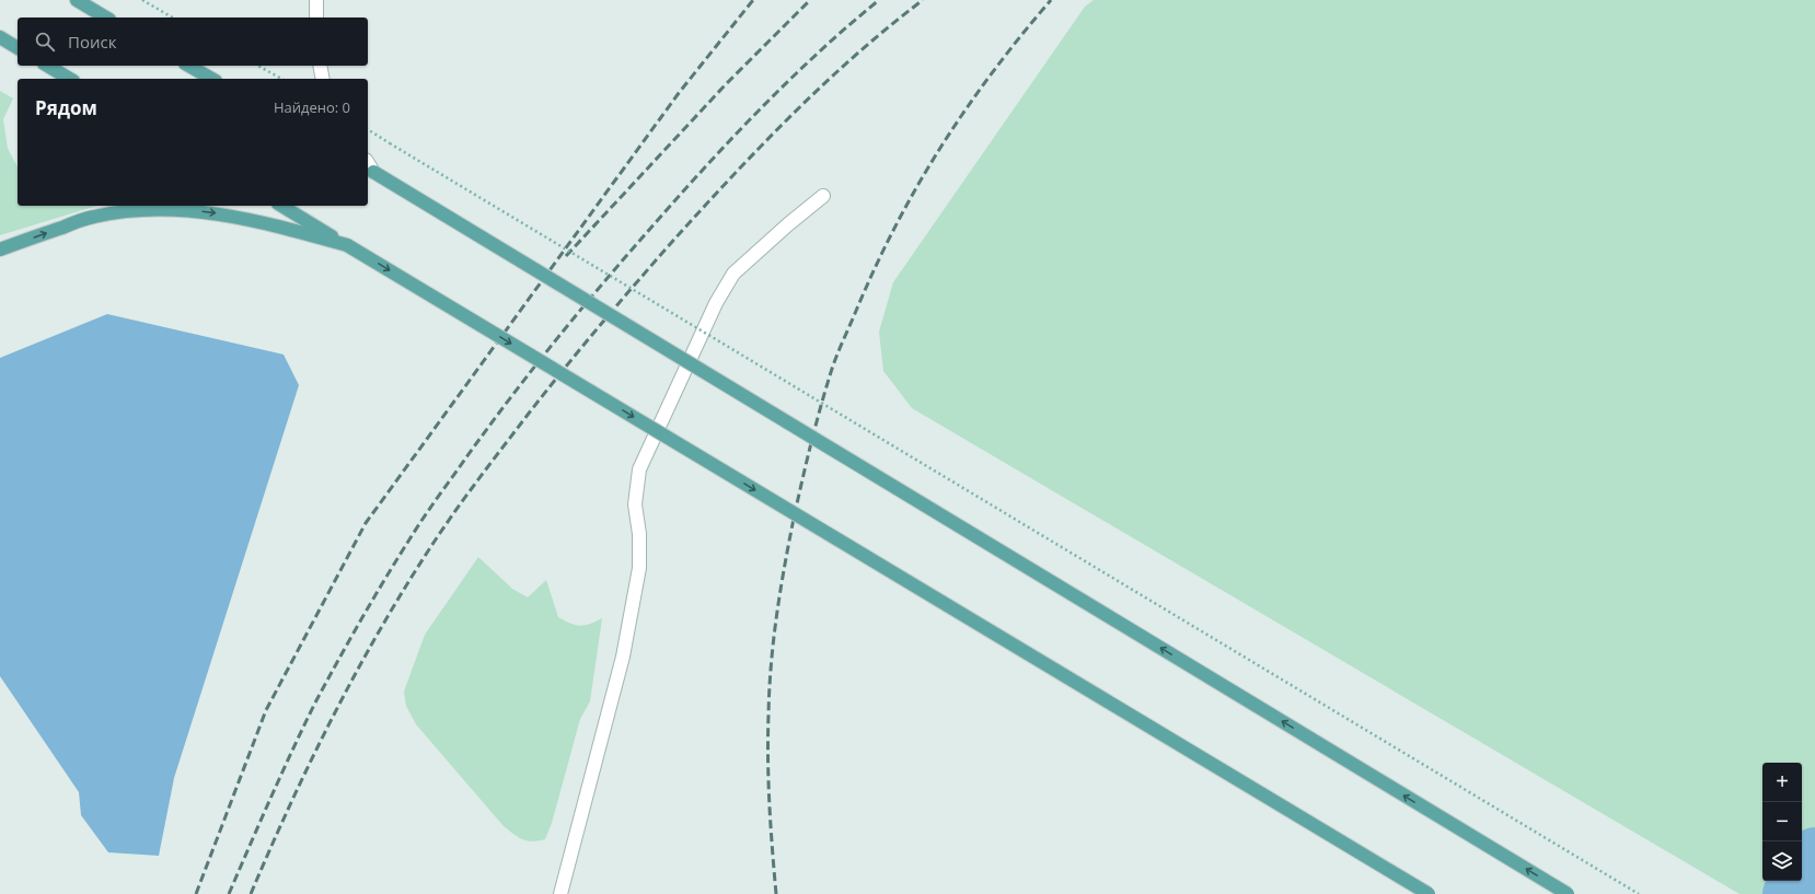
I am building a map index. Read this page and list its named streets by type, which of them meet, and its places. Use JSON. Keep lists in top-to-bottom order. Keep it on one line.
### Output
{"page":{"search":"Поиск","heading":["Рядом","Найдено: 0"],"map_buttons":["+","−"]}}
